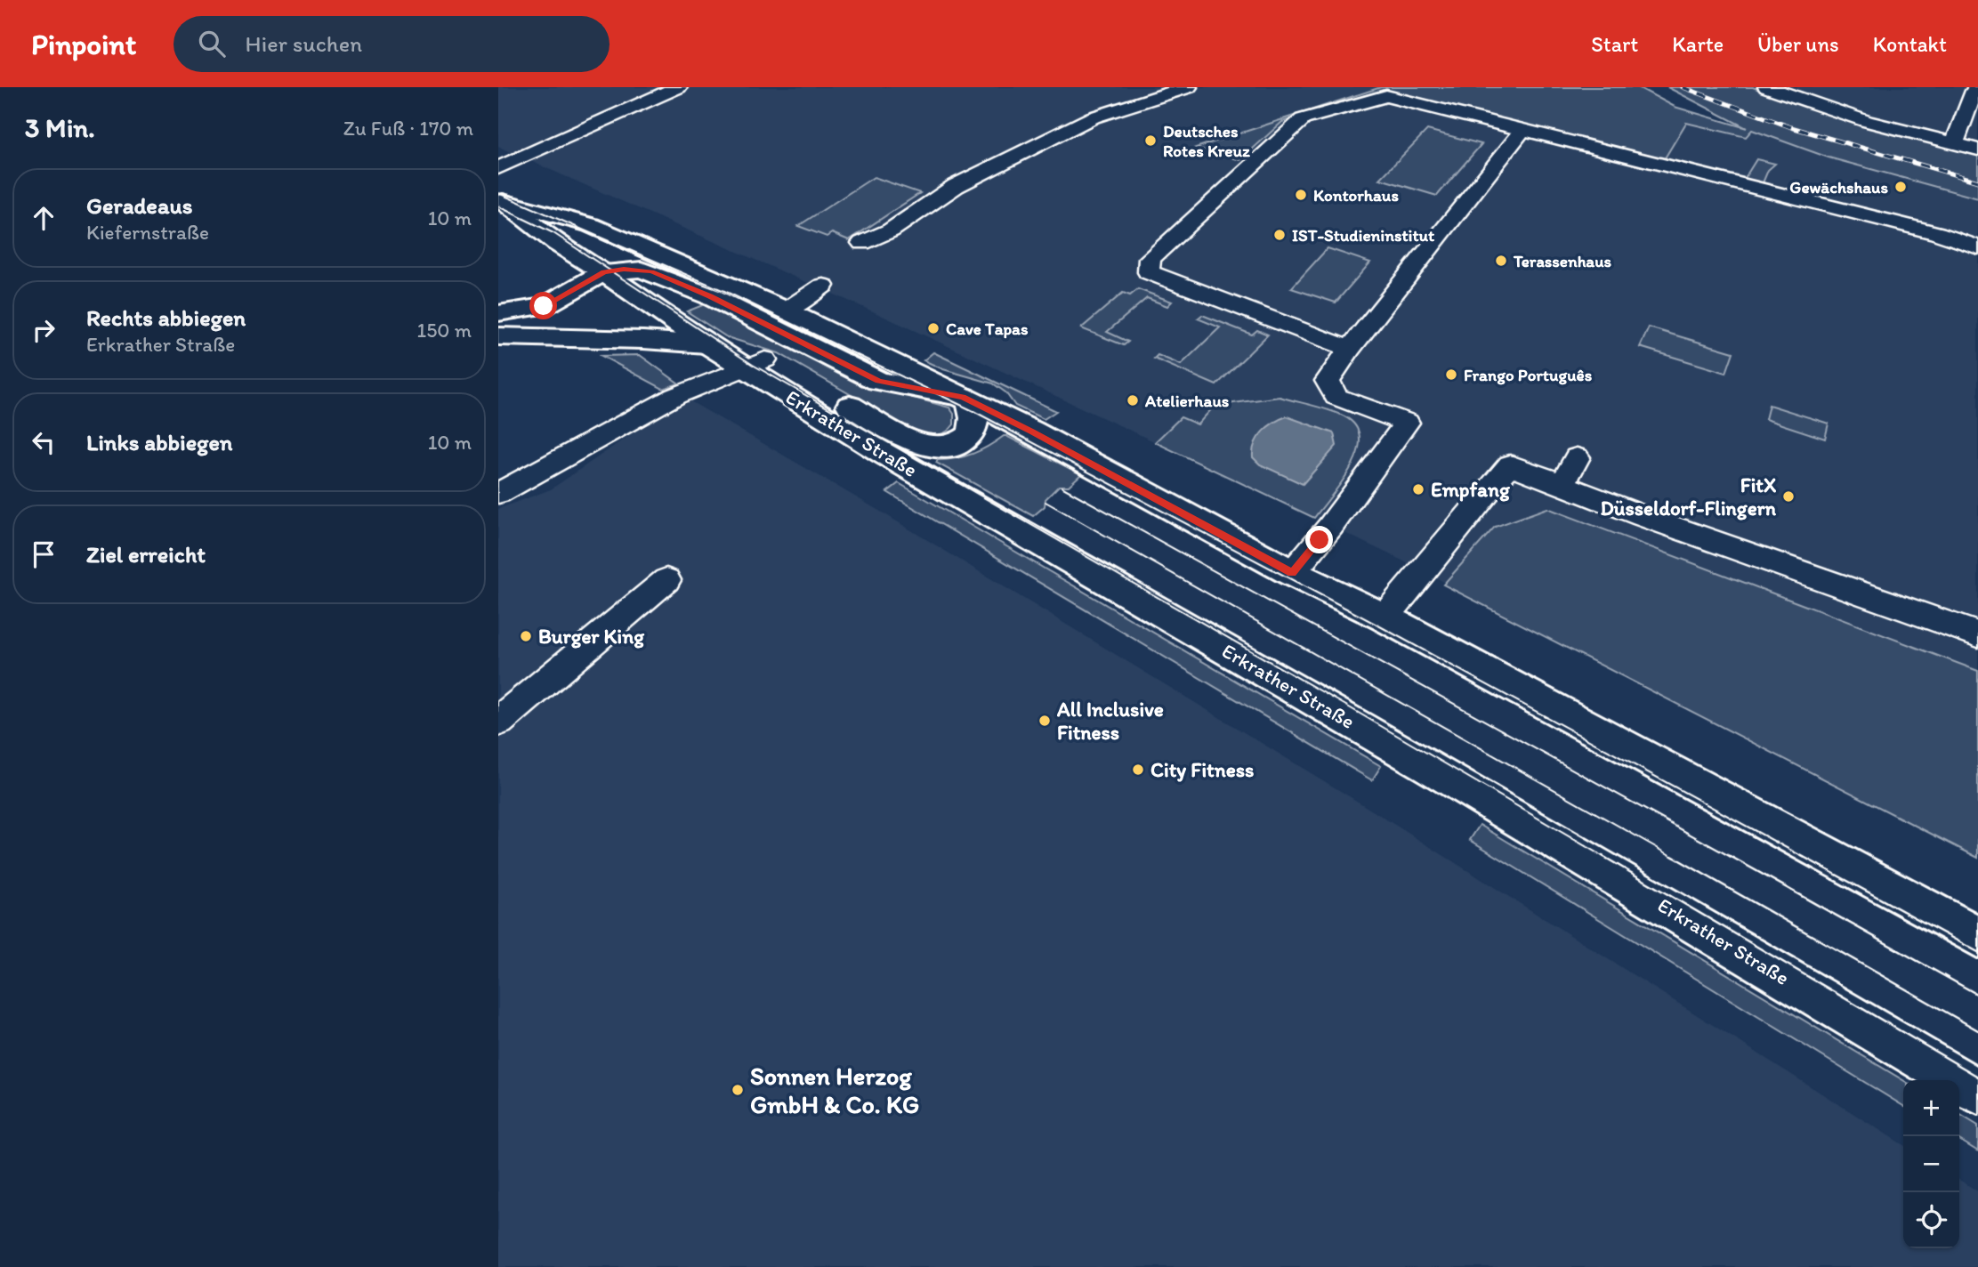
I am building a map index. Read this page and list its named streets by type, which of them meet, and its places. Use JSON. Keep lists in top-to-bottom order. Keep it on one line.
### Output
{"streets":{"main road":["Erkrather Straße"]},"places":["Deutsches Rotes Kreuz","Gewächshaus","Kontorhaus","IST-Studieninstitut","Terassenhaus","Cave Tapas","Frango Português","Atelierhaus","Empfang","FitX Düsseldorf-Flingern","Burger King","All Inclusive Fitness","City Fitness","Sonnen Herzog GmbH & Co. KG"],"page":{"header":"Pinpoint","search":"Hier suchen","nav":["Start","Karte","Über uns","Kontakt"],"heading":["3 Min.","Zu Fuß · 170 m"],"list":[["Geradeaus","Kiefernstraße","10 m"],["Rechts abbiegen","Erkrather Straße","150 m"],["Links abbiegen","10 m"],"Ziel erreicht"],"map_buttons":["+","−"]}}
